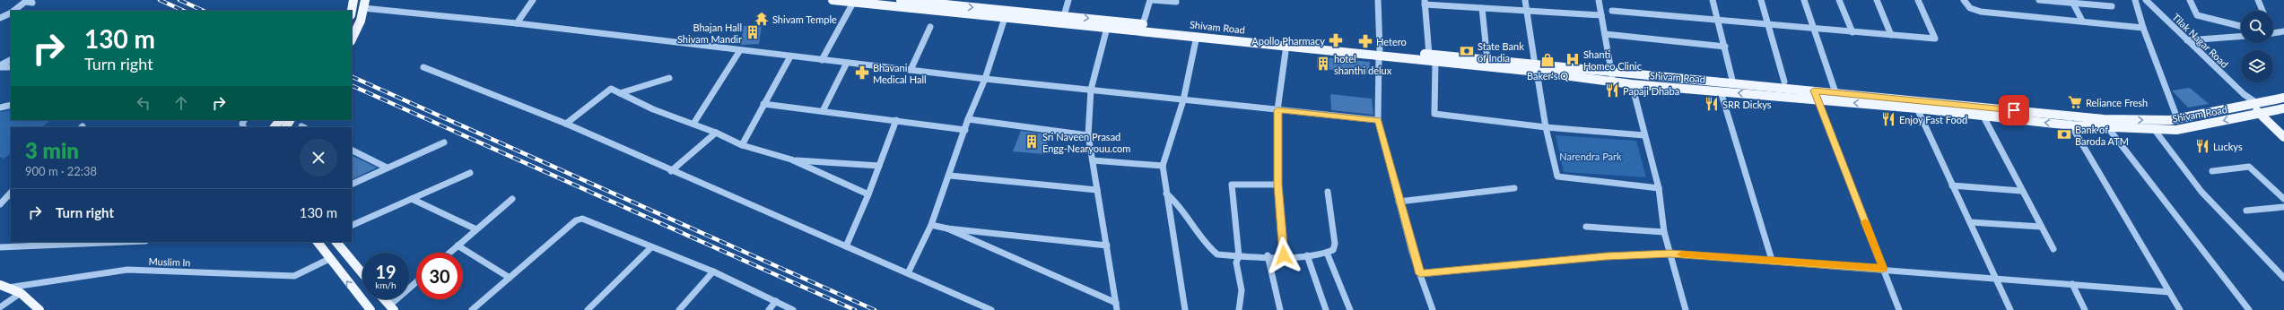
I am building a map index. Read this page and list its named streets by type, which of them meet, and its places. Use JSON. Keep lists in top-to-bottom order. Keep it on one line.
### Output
{"streets":{"main road":["Shivam Road"],"street":["Tilak Nagar Road","Muslim ln"]},"crossings":[["Shivam Road","Tilak Nagar Road"]],"parks":["Narendra Park"],"places":{"temple":["Shivam Temple"],"building":["Bhajan Hall Shivam Mandir","hotel shanthi delux","Sri Naveen Prasad Engg-Nearyouu.com"],"pharmacy":["Apollo Pharmacy","Hetero","Bhavani Medical Hall"],"bank":["State Bank of India","Bank of Baroda ATM"],"hospital":["Shanti Homeo Clinic"],"shop":["Baker's Q"],"restaurant":["Papaji Dhaba","SRR Dickys","Enjoy Fast Food","Luckys"],"supermarket":["Reliance Fresh"]},"page":{"turn":["130 m","Turn right"],"heading":["3 min","900 m · 22:38"],"list":[{"name":"Turn right","value":"130 m"}],"speed":"19 km/h","limit":"30"}}
